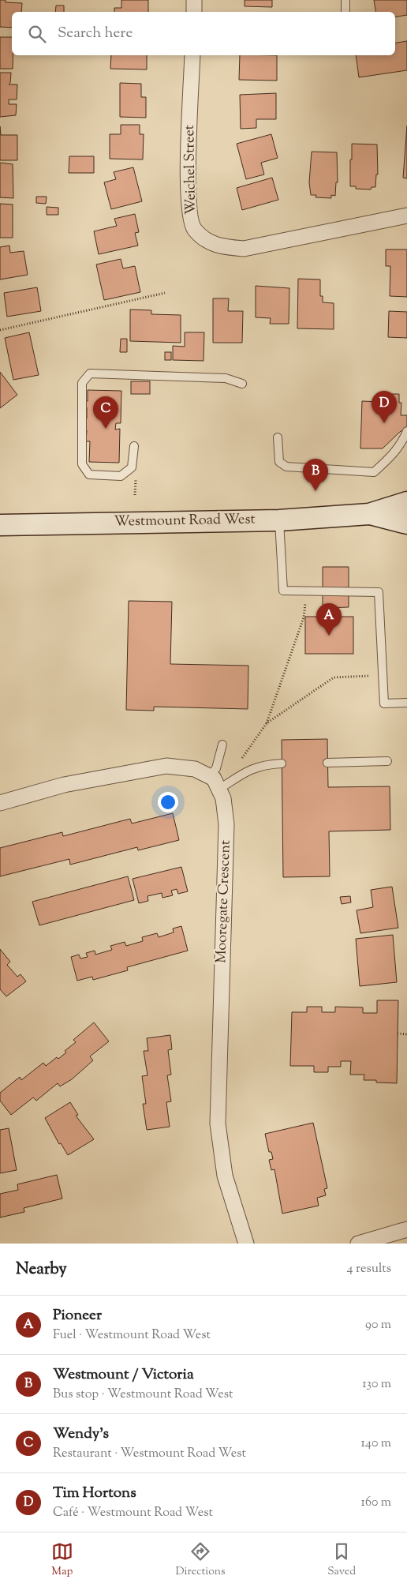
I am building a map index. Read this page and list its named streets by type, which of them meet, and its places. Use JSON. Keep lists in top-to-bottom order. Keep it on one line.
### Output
{"streets":{"main road":["Westmount Road West"],"street":["Weichel Street","Mooregate Crescent"]},"page":{"search":"Search here","pins":["D","C","B","A"],"heading":["Nearby","4 results"],"list":[{"mark":"A","name":"Pioneer","note":"Fuel · Westmount Road West","value":"90 m"},{"mark":"B","name":"Westmount / Victoria","note":"Bus stop · Westmount Road West","value":"130 m"},{"mark":"C","name":"Wendy's","note":"Restaurant · Westmount Road West","value":"140 m"},{"mark":"D","name":"Tim Hortons","note":"Café · Westmount Road West","value":"160 m"}],"nav":["Map","Directions","Saved"]}}
